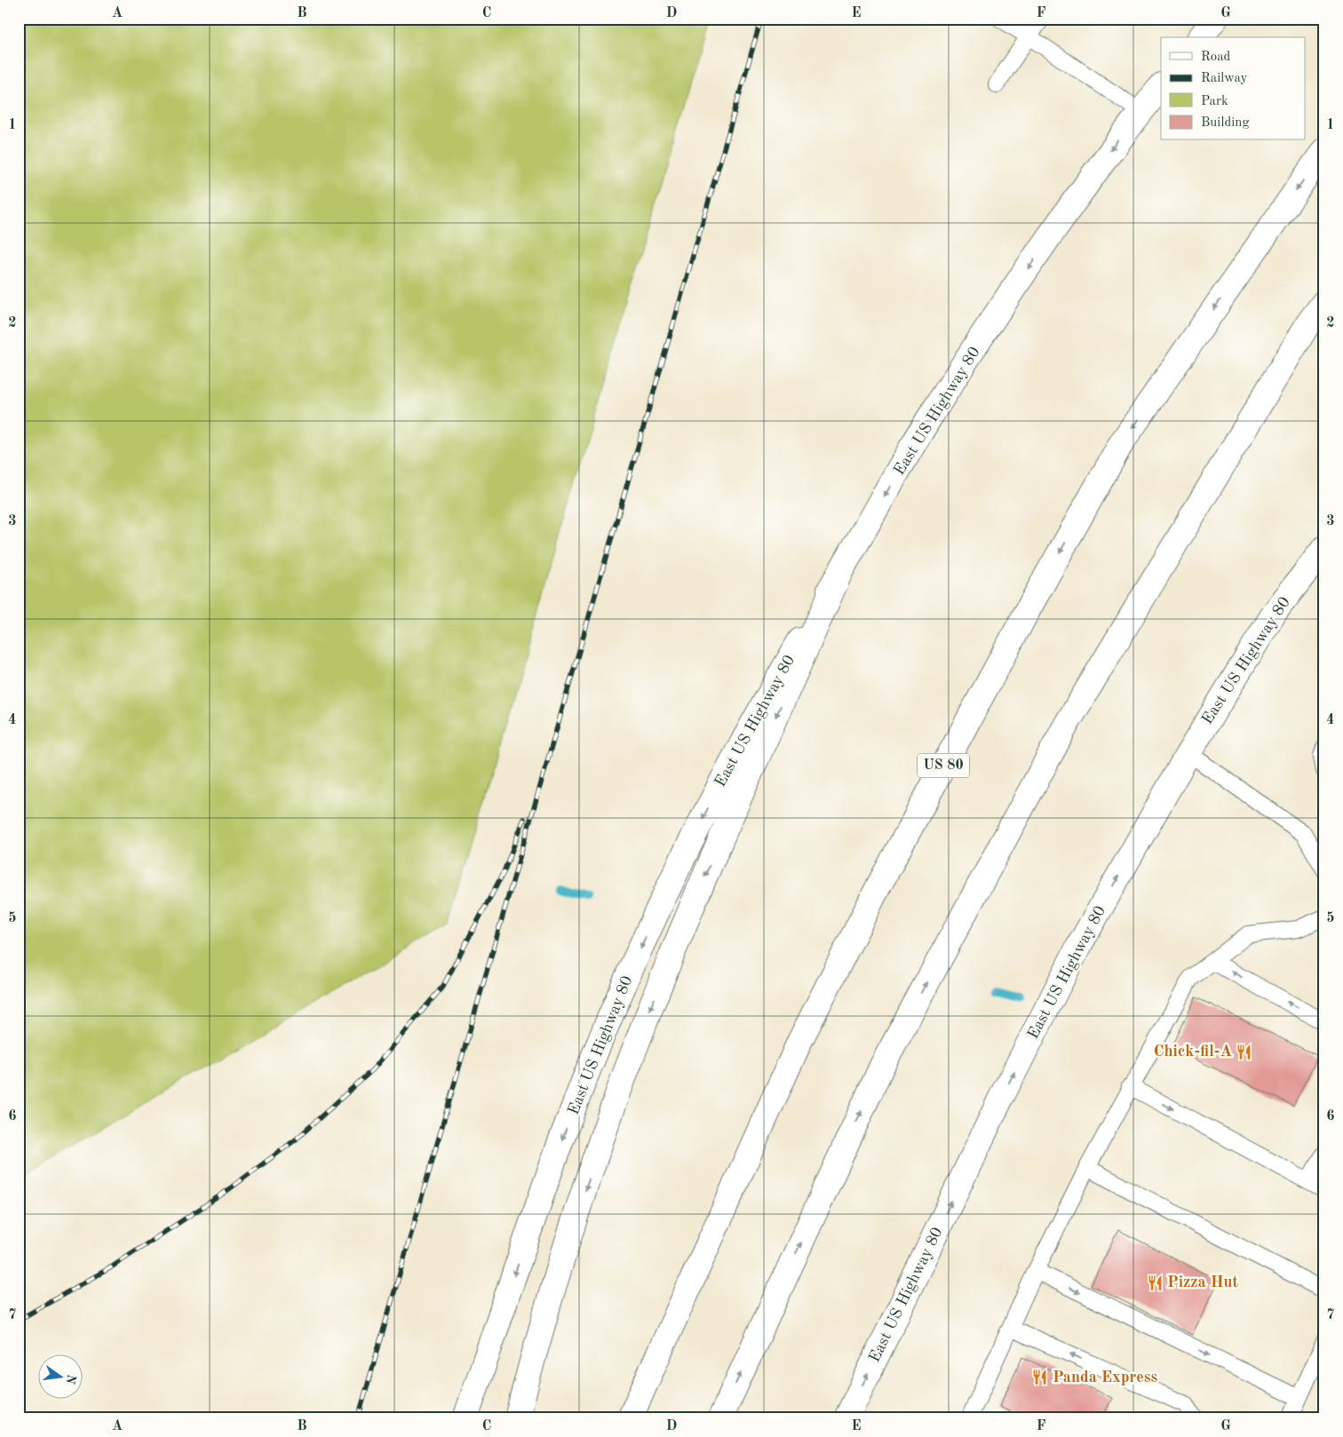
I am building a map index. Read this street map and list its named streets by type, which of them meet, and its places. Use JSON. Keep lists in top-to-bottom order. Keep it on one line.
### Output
{"streets":{"main road":["East US Highway 80","US 80"]},"places":{"restaurant":["Chick-fil-A","Pizza Hut","Panda Express"]},"legend":["Road","Railway","Park","Building"],"north":"right","grid":{"columns":["A","B","C","D","E","F","G"],"rows":["1","2","3","4","5","6","7"]}}
